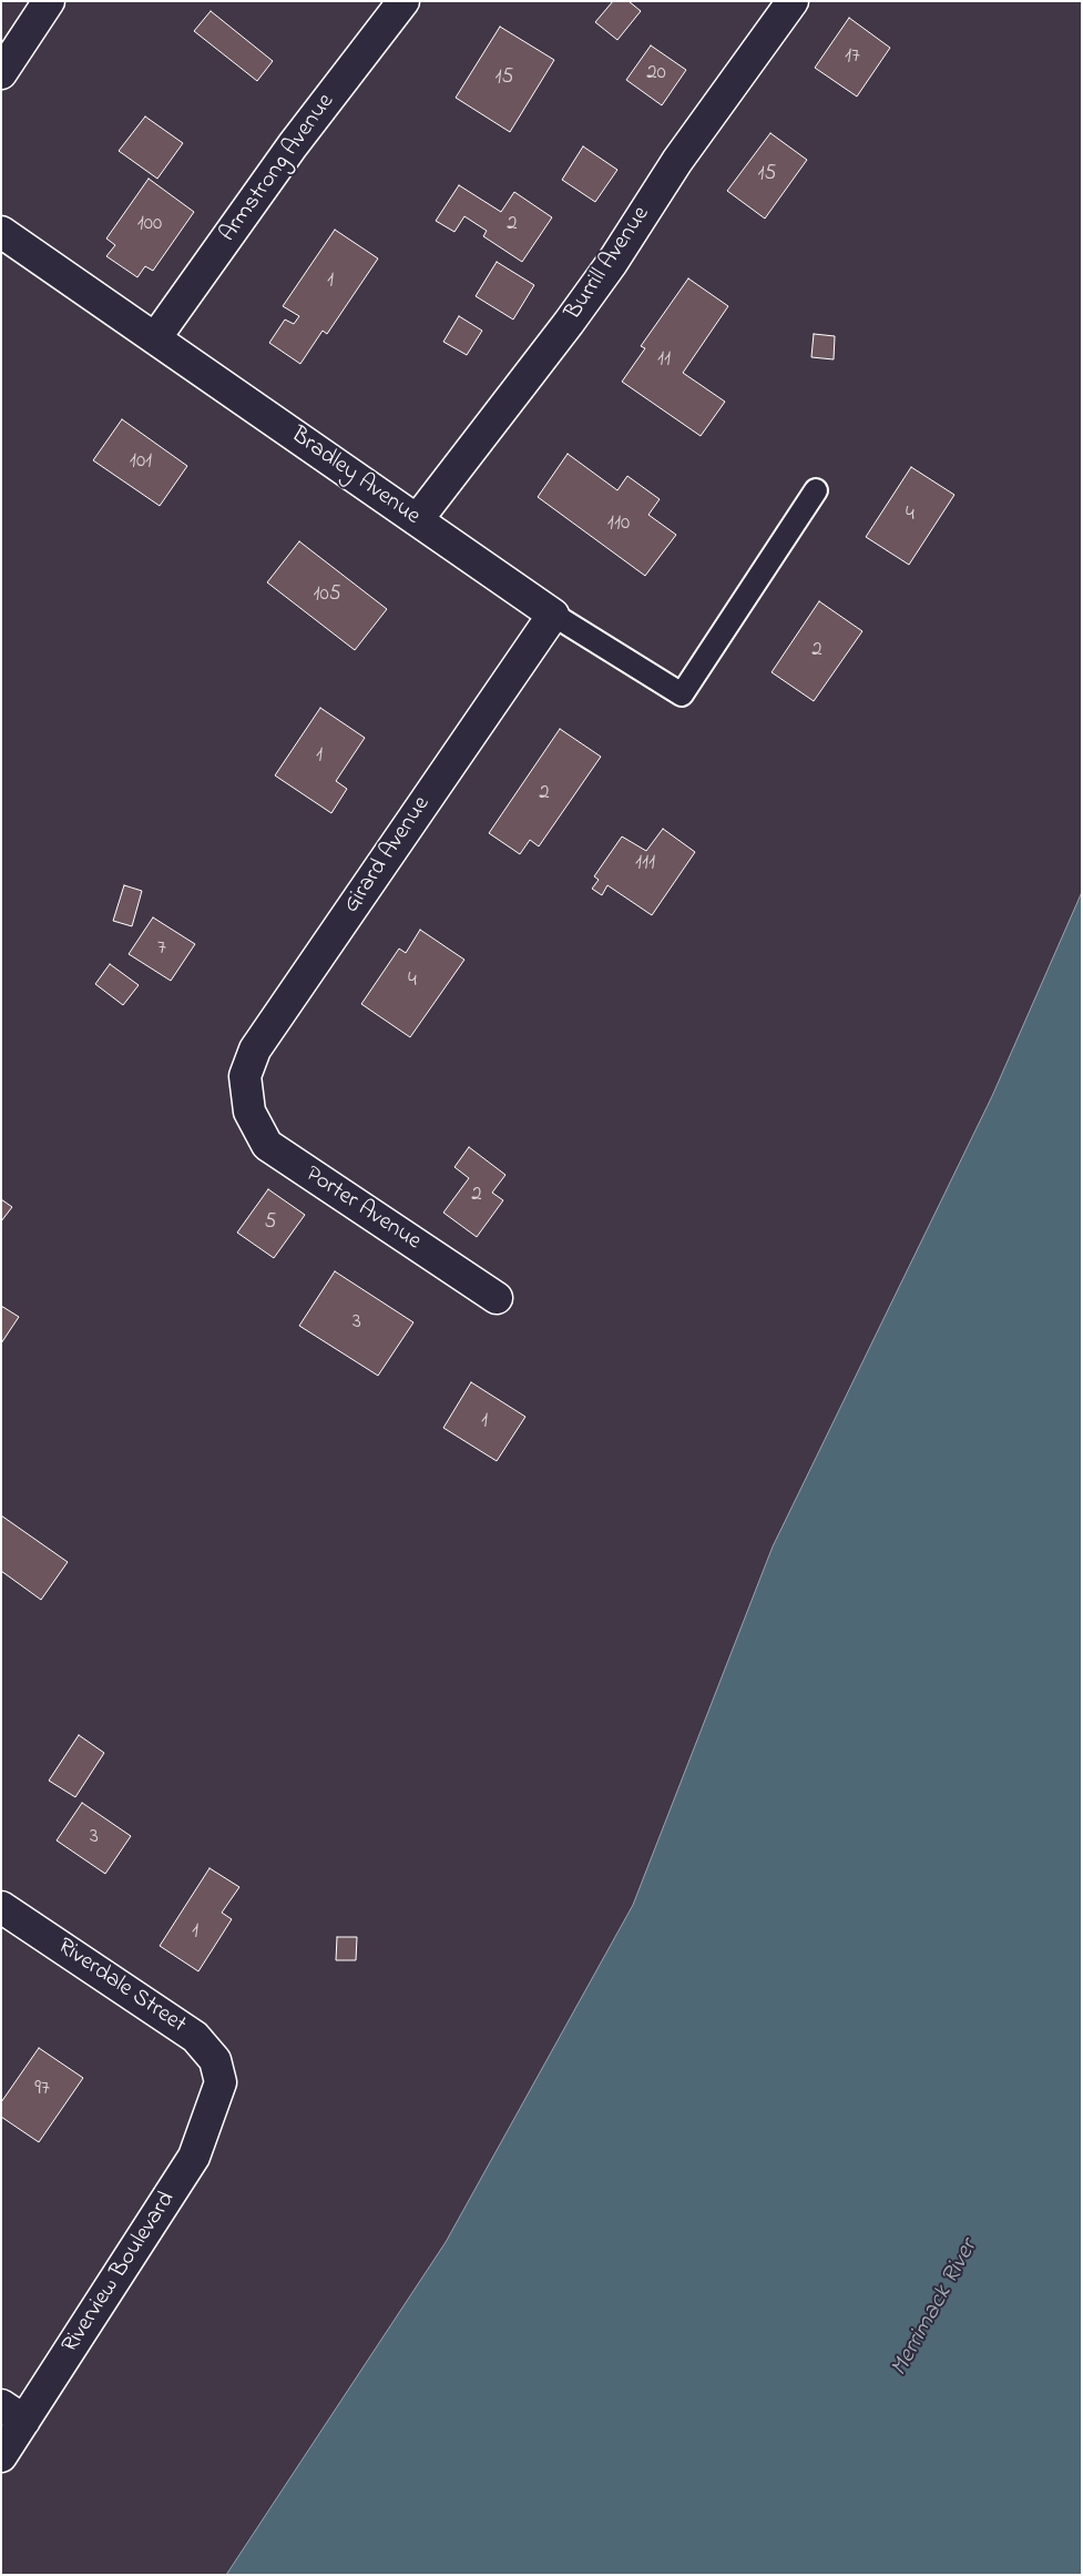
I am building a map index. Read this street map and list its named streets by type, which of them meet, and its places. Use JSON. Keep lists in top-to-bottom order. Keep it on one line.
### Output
{"streets":{"street":["Armstrong Avenue","Burrill Avenue","Bradley Avenue","Girard Avenue","Porter Avenue","Riverdale Street","Riverview Boulevard"]},"crossings":[["Armstrong Avenue","Bradley Avenue"],["Burrill Avenue","Bradley Avenue"],["Bradley Avenue","Girard Avenue"],["Girard Avenue","Porter Avenue"],["Riverdale Street","Riverview Boulevard"]],"water":["Merrimack River"],"house_numbers":["17","20","15","15","100","2","1","11","101","4","110","105","2","1","2","111","7","4","2","5","3","1","3","1","97"]}
